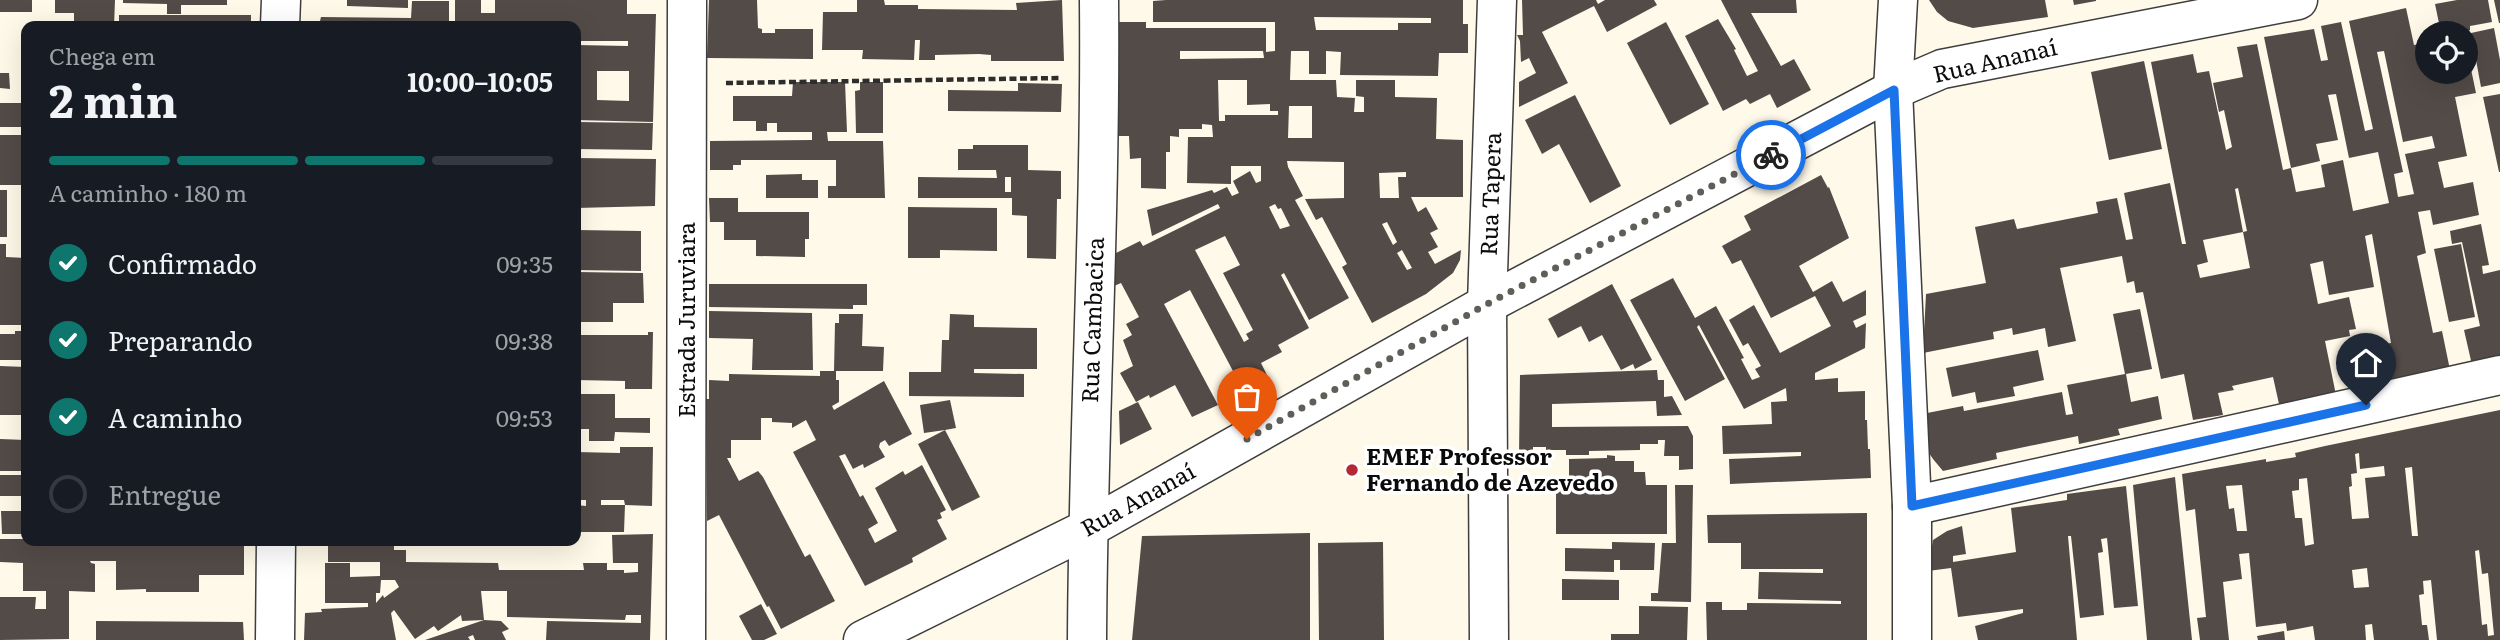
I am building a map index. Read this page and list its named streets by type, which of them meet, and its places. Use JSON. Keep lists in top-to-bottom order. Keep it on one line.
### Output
{"streets":{"street":["Rua Ananaí","Rua Tapera","Estrada Juruviara","Rua Cambacica"]},"crossings":[["Rua Ananaí","Rua Tapera"],["Rua Ananaí","Rua Cambacica"]],"places":["EMEF Professor Fernando de Azevedo"],"page":{"heading":["2 min","Chega em","10:00–10:05"],"bar":"A caminho · 180 m","list":[["Confirmado","09:35"],["Preparando","09:38"],["A caminho","09:53"],"Entregue"]}}
